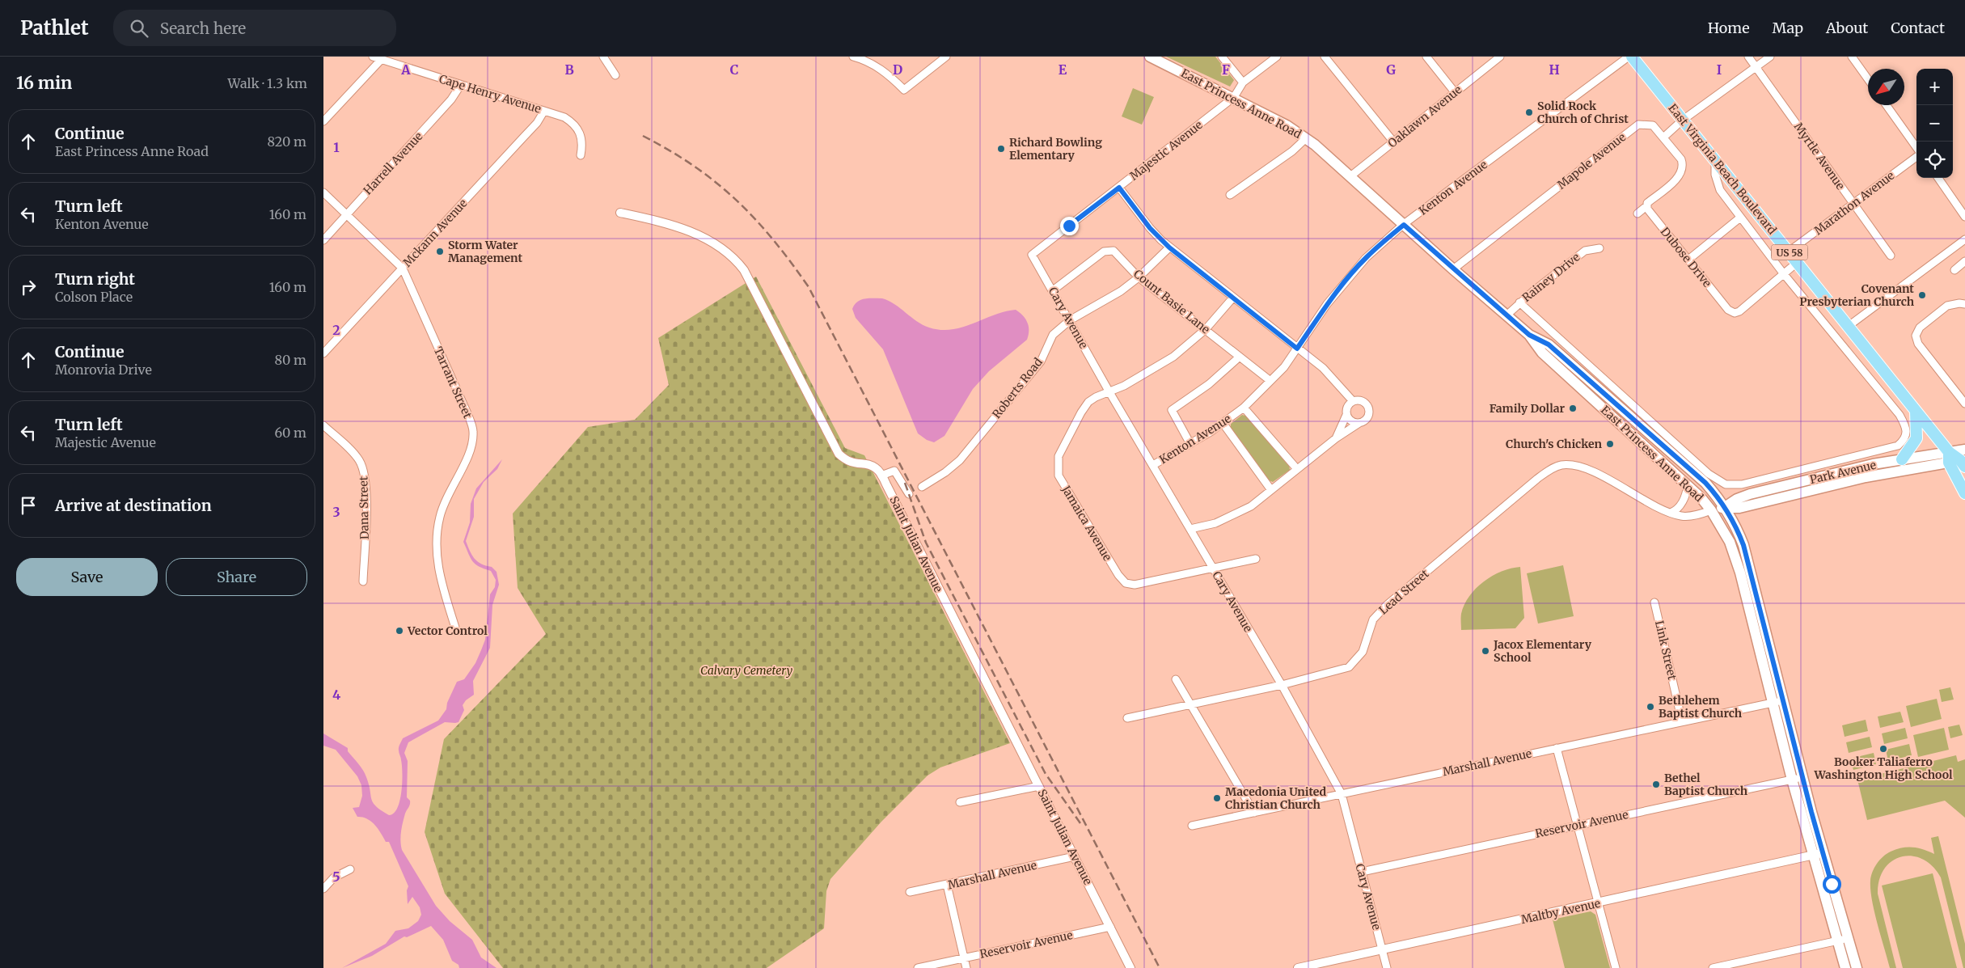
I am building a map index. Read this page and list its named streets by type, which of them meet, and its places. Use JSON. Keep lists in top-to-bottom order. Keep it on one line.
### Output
{"streets":{"main road":["East Princess Anne Road","East Virginia Beach Boulevard","US 58","Park Avenue"],"street":["Cape Henry Avenue","Oaklawn Avenue","Majestic Avenue","Myrtle Avenue","Mapole Avenue","Harrell Avenue","Kenton Avenue","Marathon Avenue","Mckann Avenue","Dubose Drive","Rainey Drive","Count Basie Lane","Cary Avenue","Tarrant Street","Roberts Road","Dana Street","Jamaica Avenue","Saint Julian Avenue","Lead Street","Link Street","Marshall Avenue","Reservoir Avenue","Maltby Avenue"]},"crossings":[["Cape Henry Avenue","Harrell Avenue"],["Cape Henry Avenue","Mckann Avenue"],["East Princess Anne Road","Oaklawn Avenue"],["East Princess Anne Road","Majestic Avenue"],["East Princess Anne Road","Mapole Avenue"],["East Princess Anne Road","Kenton Avenue"],["East Princess Anne Road","Rainey Drive"],["East Princess Anne Road","Park Avenue"],["East Princess Anne Road","Lead Street"],["East Princess Anne Road","Marshall Avenue"],["East Princess Anne Road","Reservoir Avenue"],["East Princess Anne Road","Maltby Avenue"],["Majestic Avenue","Cary Avenue"],["Myrtle Avenue","Marathon Avenue"],["Harrell Avenue","Tarrant Street"],["East Virginia Beach Boulevard","Kenton Avenue"],["East Virginia Beach Boulevard","Marathon Avenue"],["East Virginia Beach Boulevard","Dubose Drive"],["East Virginia Beach Boulevard","Park Avenue"],["Kenton Avenue","Count Basie Lane"],["Kenton Avenue","Cary Avenue"],["Mckann Avenue","Tarrant Street"],["Count Basie Lane","Cary Avenue"],["Count Basie Lane","Roberts Road"],["Count Basie Lane","Jamaica Avenue"],["Cary Avenue","Roberts Road"],["Cary Avenue","Jamaica Avenue"],["Cary Avenue","Lead Street"],["Cary Avenue","Marshall Avenue"],["Cary Avenue","Reservoir Avenue"],["Cary Avenue","Maltby Avenue"],["Park Avenue","Lead Street"],["Saint Julian Avenue","Marshall Avenue"],["Saint Julian Avenue","Reservoir Avenue"],["Link Street","Marshall Avenue"]],"parks":["Calvary Cemetery"],"places":["Solid Rock Church of Christ","Richard Bowling Elementary","Storm Water Management","Covenant Presbyterian Church","Family Dollar","Church's Chicken","Vector Control","Jacox Elementary School","Bethlehem Baptist Church","Booker Taliaferro Washington High School","Bethel Baptist Church","Macedonia United Christian Church"],"north":"bottom left","page":{"header":"Pathlet","search":"Search here","nav":["Home","Map","About","Contact"],"heading":["16 min","Walk · 1.3 km"],"map_buttons":["+","−"],"list":[["Continue","East Princess Anne Road","820 m"],["Turn left","Kenton Avenue","160 m"],["Turn right","Colson Place","160 m"],["Continue","Monrovia Drive","80 m"],["Turn left","Majestic Avenue","60 m"],"Arrive at destination"],"buttons":["Save","Share"]},"grid":{"columns":["A","B","C","D","E","F","G","H","I"],"rows":["1","2","3","4","5"]}}
